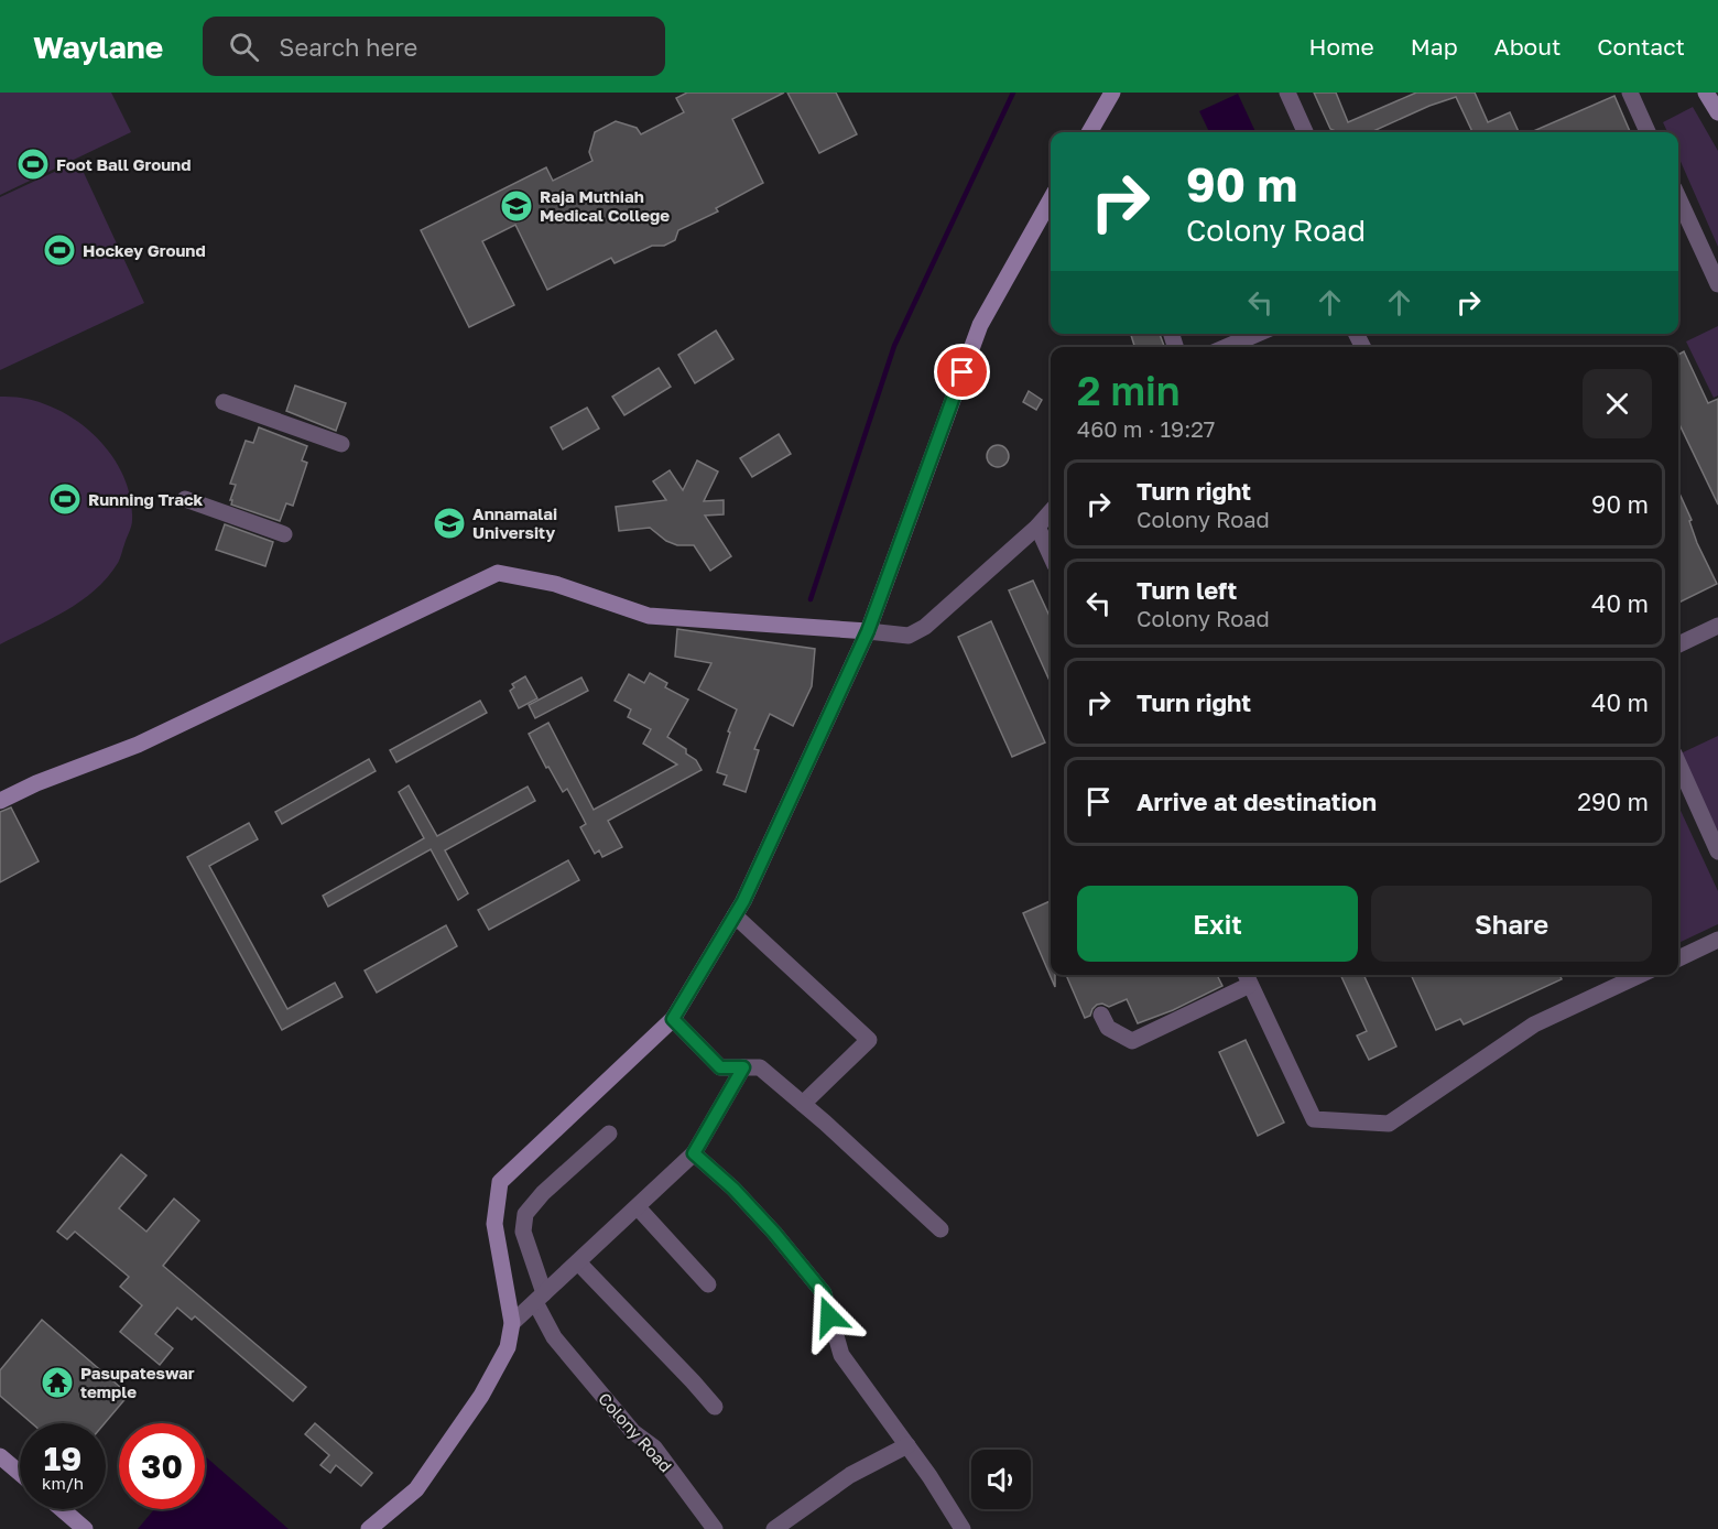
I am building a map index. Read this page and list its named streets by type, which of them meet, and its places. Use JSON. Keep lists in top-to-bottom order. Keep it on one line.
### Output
{"streets":{"street":["Colony Road"]},"places":{"sports":["Foot Ball Ground","Hockey Ground","Running Track"],"school or university":["Raja Muthiah Medical College","Annamalai University"],"temple":["Pasupateswar temple"]},"page":{"header":"Waylane","search":"Search here","nav":["Home","Map","About","Contact"],"turn":["90 m","Colony Road"],"heading":["2 min","460 m · 19:27"],"list":[{"name":"Turn right","note":"Colony Road","value":"90 m"},{"name":"Turn left","note":"Colony Road","value":"40 m"},{"name":"Turn right","value":"40 m"},{"name":"Arrive at destination","value":"290 m"}],"buttons":["Exit","Share"],"speed":"19 km/h","limit":"30"}}
